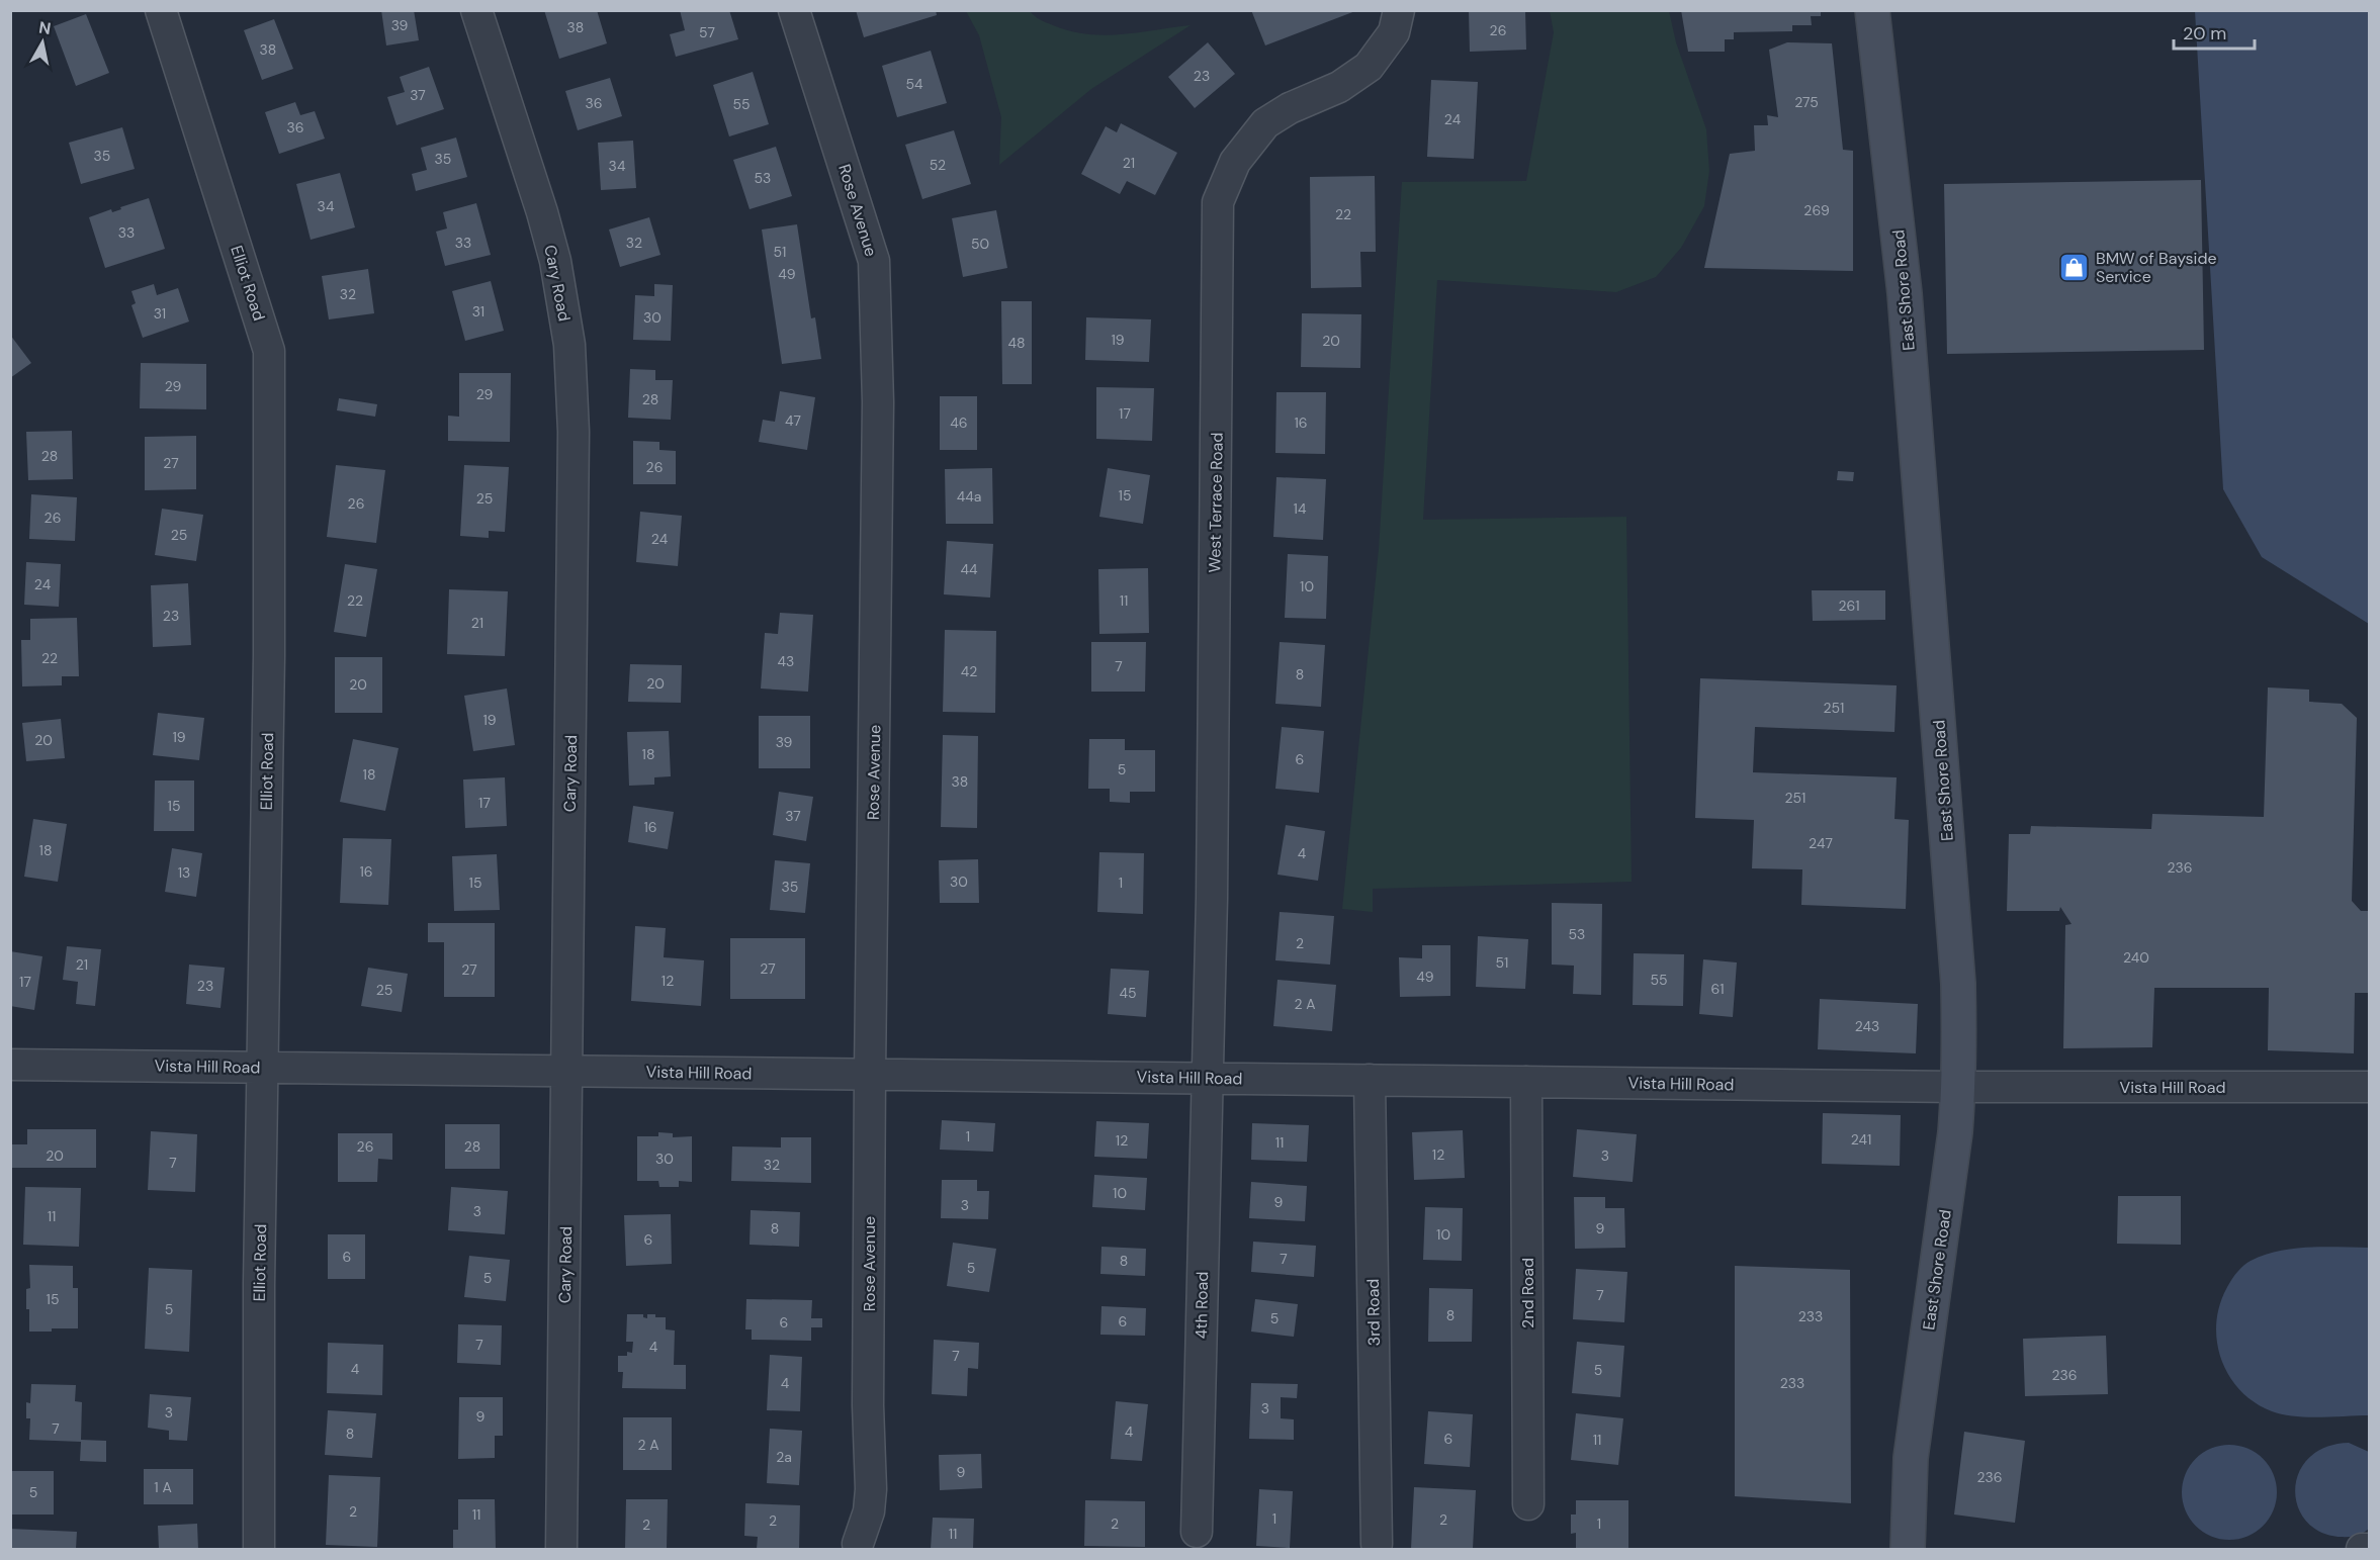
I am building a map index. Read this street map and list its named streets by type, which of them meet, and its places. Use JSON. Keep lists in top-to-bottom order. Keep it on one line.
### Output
{"streets":{"main road":["East Shore Road"],"street":["Rose Avenue","Elliot Road","Cary Road","West Terrace Road","Vista Hill Road","2nd Road","4th Road","3rd Road"]},"crossings":[["Rose Avenue","Vista Hill Road"],["Elliot Road","Vista Hill Road"],["Cary Road","Vista Hill Road"],["East Shore Road","Vista Hill Road"],["West Terrace Road","Vista Hill Road"],["West Terrace Road","4th Road"],["Vista Hill Road","2nd Road"],["Vista Hill Road","4th Road"],["Vista Hill Road","3rd Road"]],"places":{"shop":["BMW of Bayside Service"]},"house_numbers":["39","38","26","57","38","23","54","37","275","36","55","24","36","35","35","21","52","34","53","34","269","22","33","33","32","50","51","49","32","31","31","30","19","20","48","29","29","28","17","47","46","16","28","27","26","15","44a","25","26","14","26","25","24","44","24","10","22","11","261","23","21","22","43","7","42","8","20","20","251","19","19","20","39","18","6","5","18","38","251","17","15","37","16","247","18","4","236","16","13","30","15","1","35","53","2","240","51","21","27","27","49","55","12","17","23","61","25","45","2 A","243","1","241","12","11","26","28","12","20","3","30","7","32","10","9","3","3","11","8","9","10","6","6","7","8","5","5","7","15","5","8","233","5","6","6","7","4","7","4","5","236","4","233","3","3","9","7","4","8","6","11","2 A","2a","9","236","1 A","5","2","11","1","2","2","2","1","2","11"],"scale_bar":"20 m","north":"top"}
